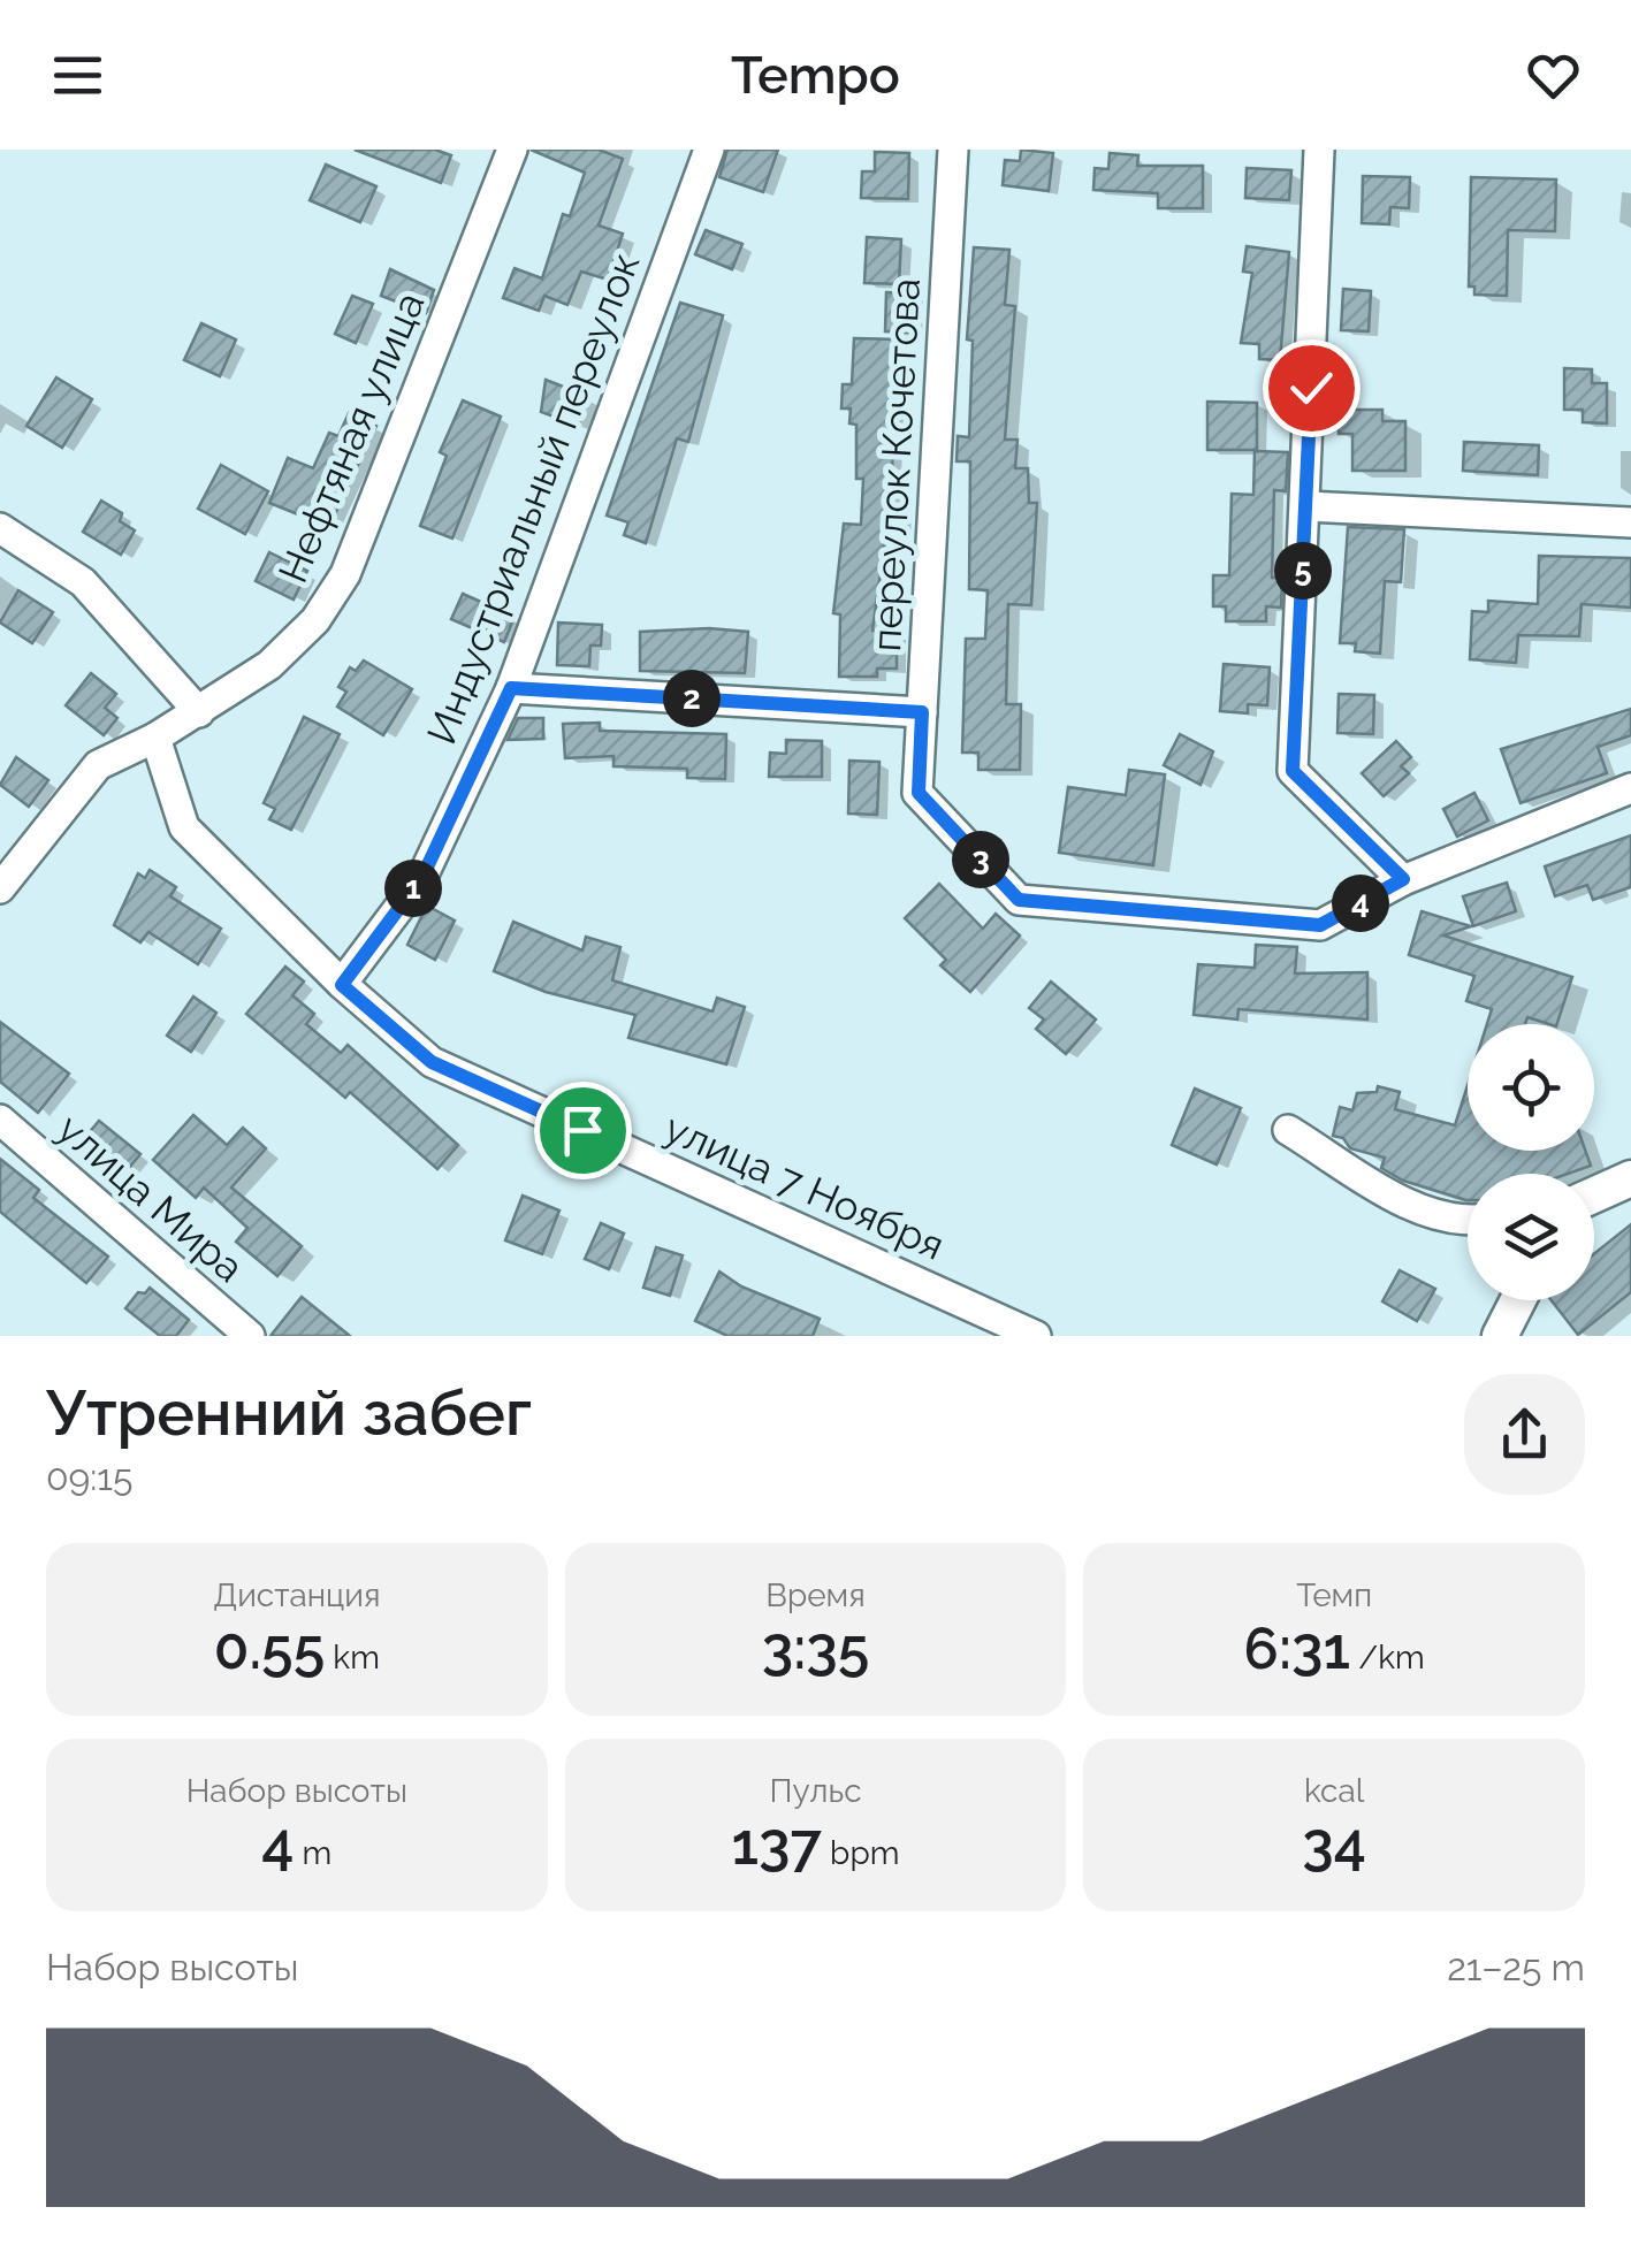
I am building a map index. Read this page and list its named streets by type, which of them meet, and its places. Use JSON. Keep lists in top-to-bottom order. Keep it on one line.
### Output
{"streets":{"street":["Нефтяная улица","переулок Кочетова","Индустриальный переулок","улица 7 Ноября","улица Мира"]},"crossings":[["Нефтяная улица","улица 7 Ноября"],["Индустриальный переулок","улица 7 Ноября"]],"page":{"header":"Tempo","pins":["5","2","3","1","4"],"heading":["Утренний забег","09:15"],"stats":[["Дистанция","0.55 km"],["Время","3:35"],["Темп","6:31 /km"],["Набор высоты","4 m"],["Пульс","137 bpm"],["kcal","34"]],"chart":["Набор высоты","21–25 m"]}}
